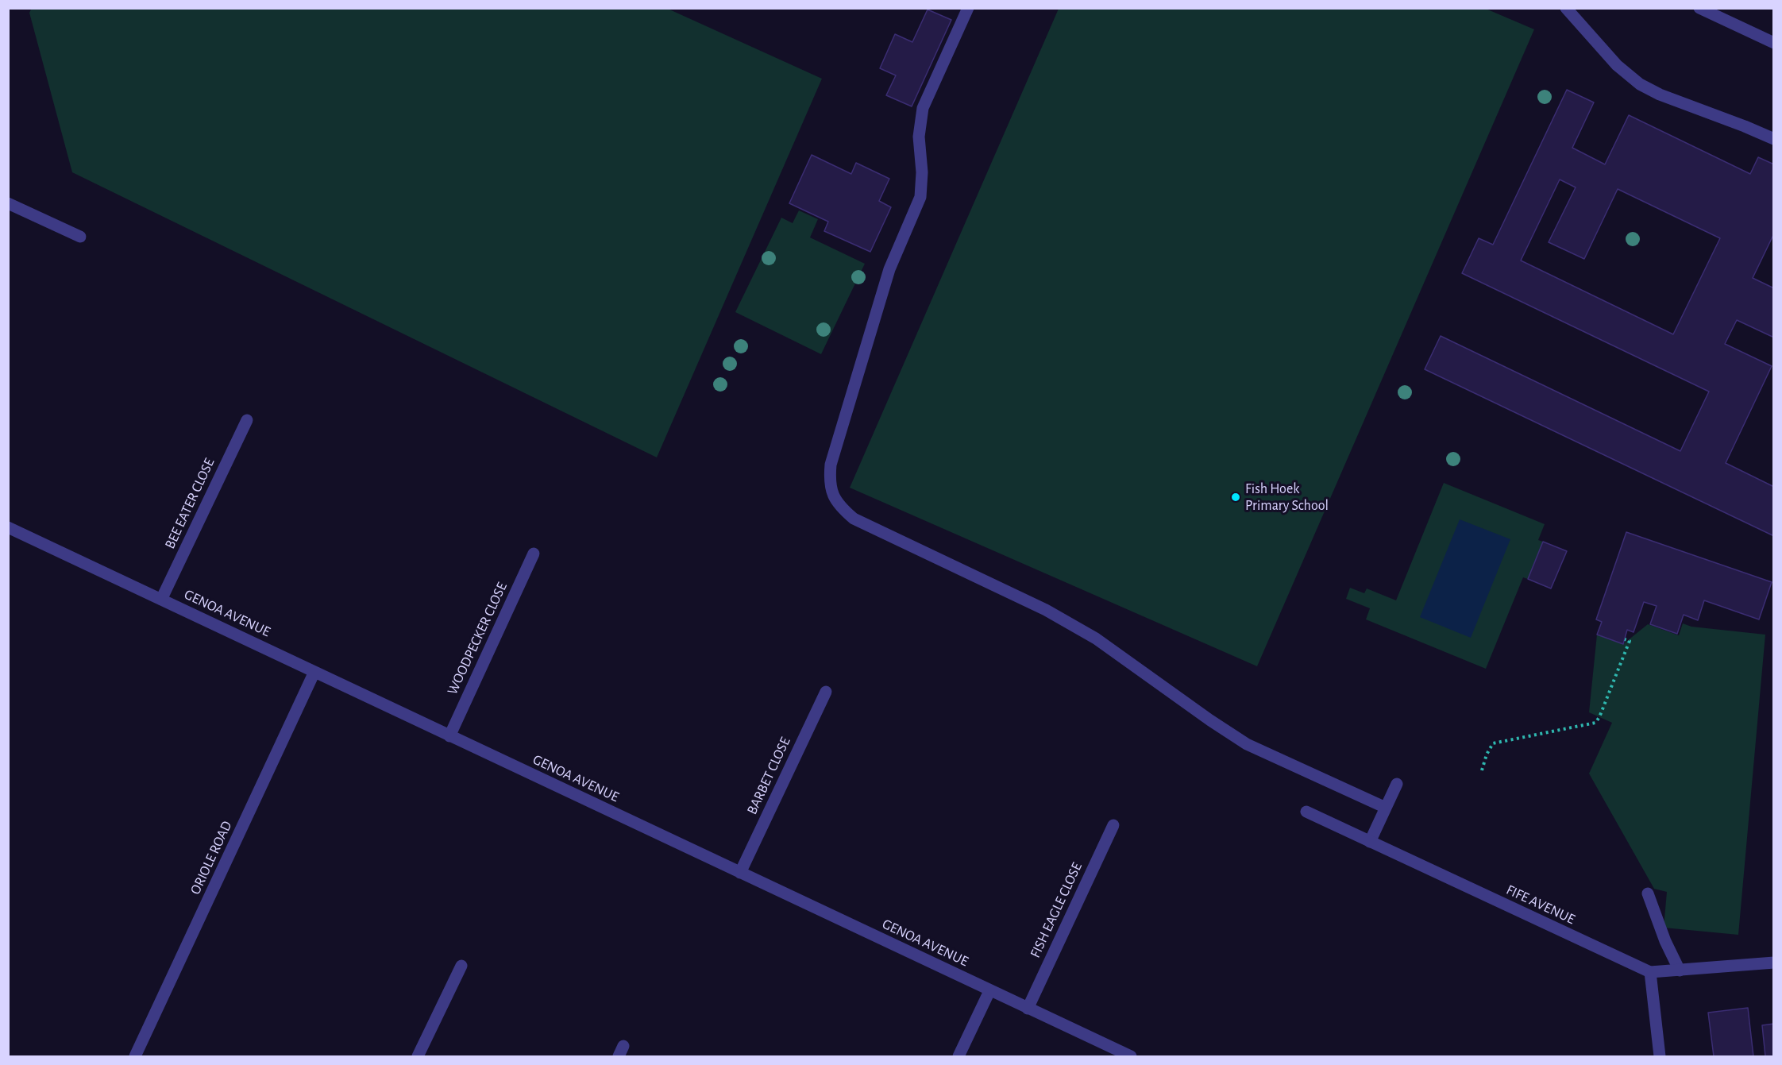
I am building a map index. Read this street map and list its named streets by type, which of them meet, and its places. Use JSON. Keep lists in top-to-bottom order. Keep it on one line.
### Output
{"streets":{"street":["BEE EATER CLOSE","GENOA AVENUE","WOODPECKER CLOSE","BARBET CLOSE","ORIOLE ROAD","FIFE AVENUE","FISH EAGLE CLOSE"]},"crossings":[["BEE EATER CLOSE","GENOA AVENUE"],["GENOA AVENUE","WOODPECKER CLOSE"],["GENOA AVENUE","BARBET CLOSE"],["GENOA AVENUE","ORIOLE ROAD"],["GENOA AVENUE","FISH EAGLE CLOSE"]],"places":["Fish Hoek Primary School"]}
